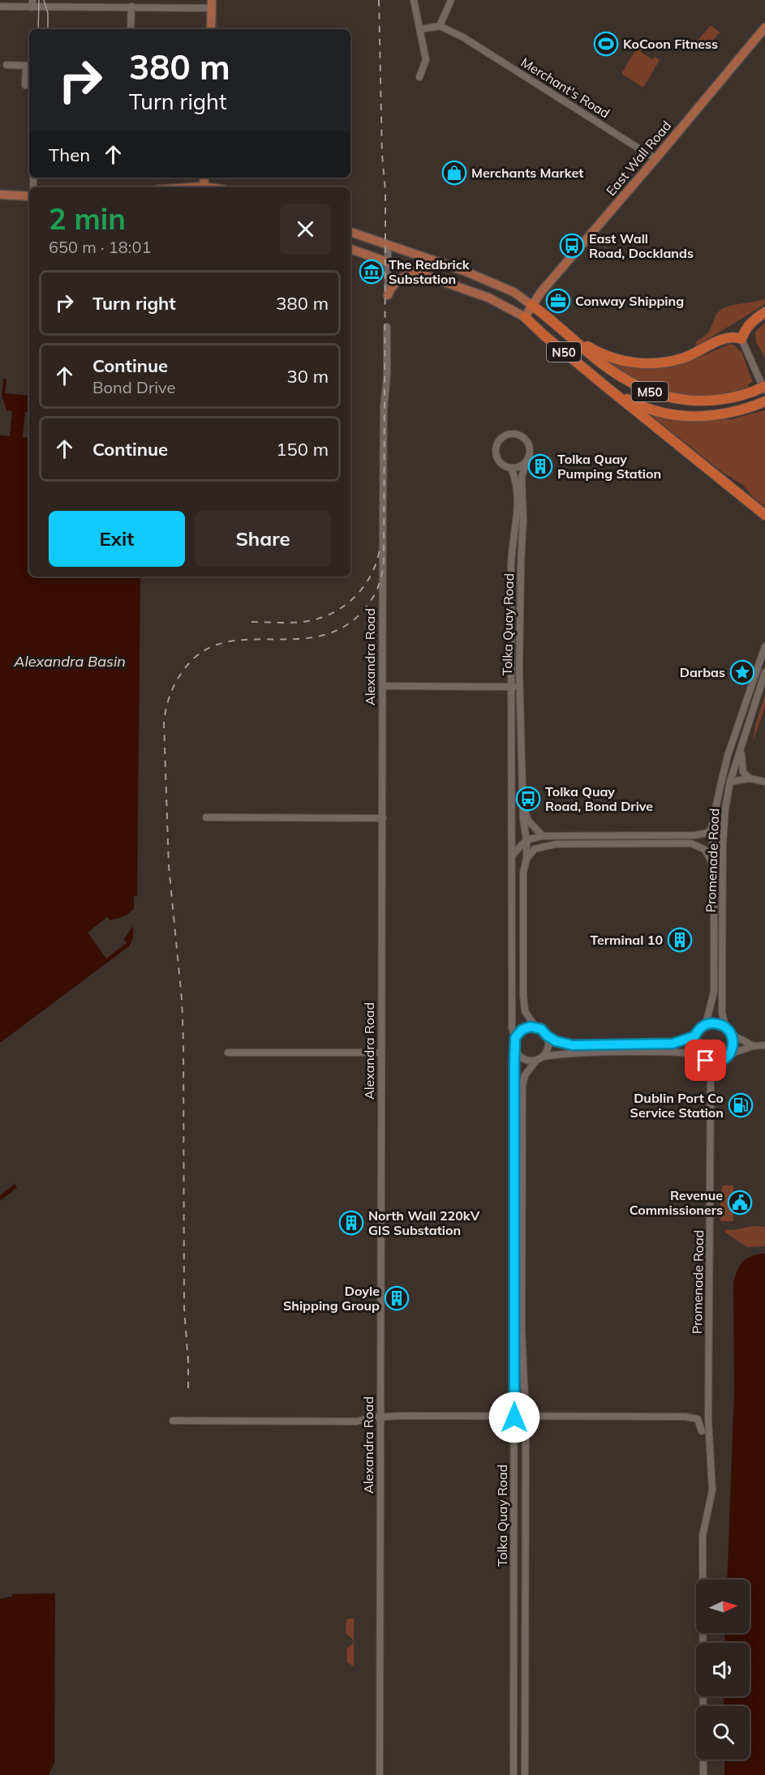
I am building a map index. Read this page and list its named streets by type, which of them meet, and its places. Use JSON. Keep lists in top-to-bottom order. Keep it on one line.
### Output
{"streets":{"highway":["N50","M50"],"main road":["East Wall Road"],"street":["Merchant's Road","Tolka Quay Road","Alexandra Road","Promenade Road"]},"crossings":[["Merchant's Road","East Wall Road"],["East Wall Road","N50"],["N50","M50"]],"water":["Alexandra Basin"],"places":{"sports":["KoCoon Fitness"],"shop":["Merchants Market"],"bus stop":["East Wall Road, Docklands","Tolka Quay Road, Bond Drive"],"museum":["The Redbrick Substation"],"office":["Conway Shipping"],"building":["Tolka Quay Pumping Station","Terminal 10","North Wall 220kV GIS Substation","Doyle Shipping Group"],"place":["Darbas"],"fuel station":["Dublin Port Co Service Station"],"public building":["Revenue Commissioners"]},"north":"right","page":{"turn":["380 m","Turn right"],"then":"Then","heading":["2 min","650 m · 18:01"],"list":[{"name":"Turn right","value":"380 m"},{"name":"Continue","note":"Bond Drive","value":"30 m"},{"name":"Continue","value":"150 m"}],"buttons":["Exit","Share"]}}
